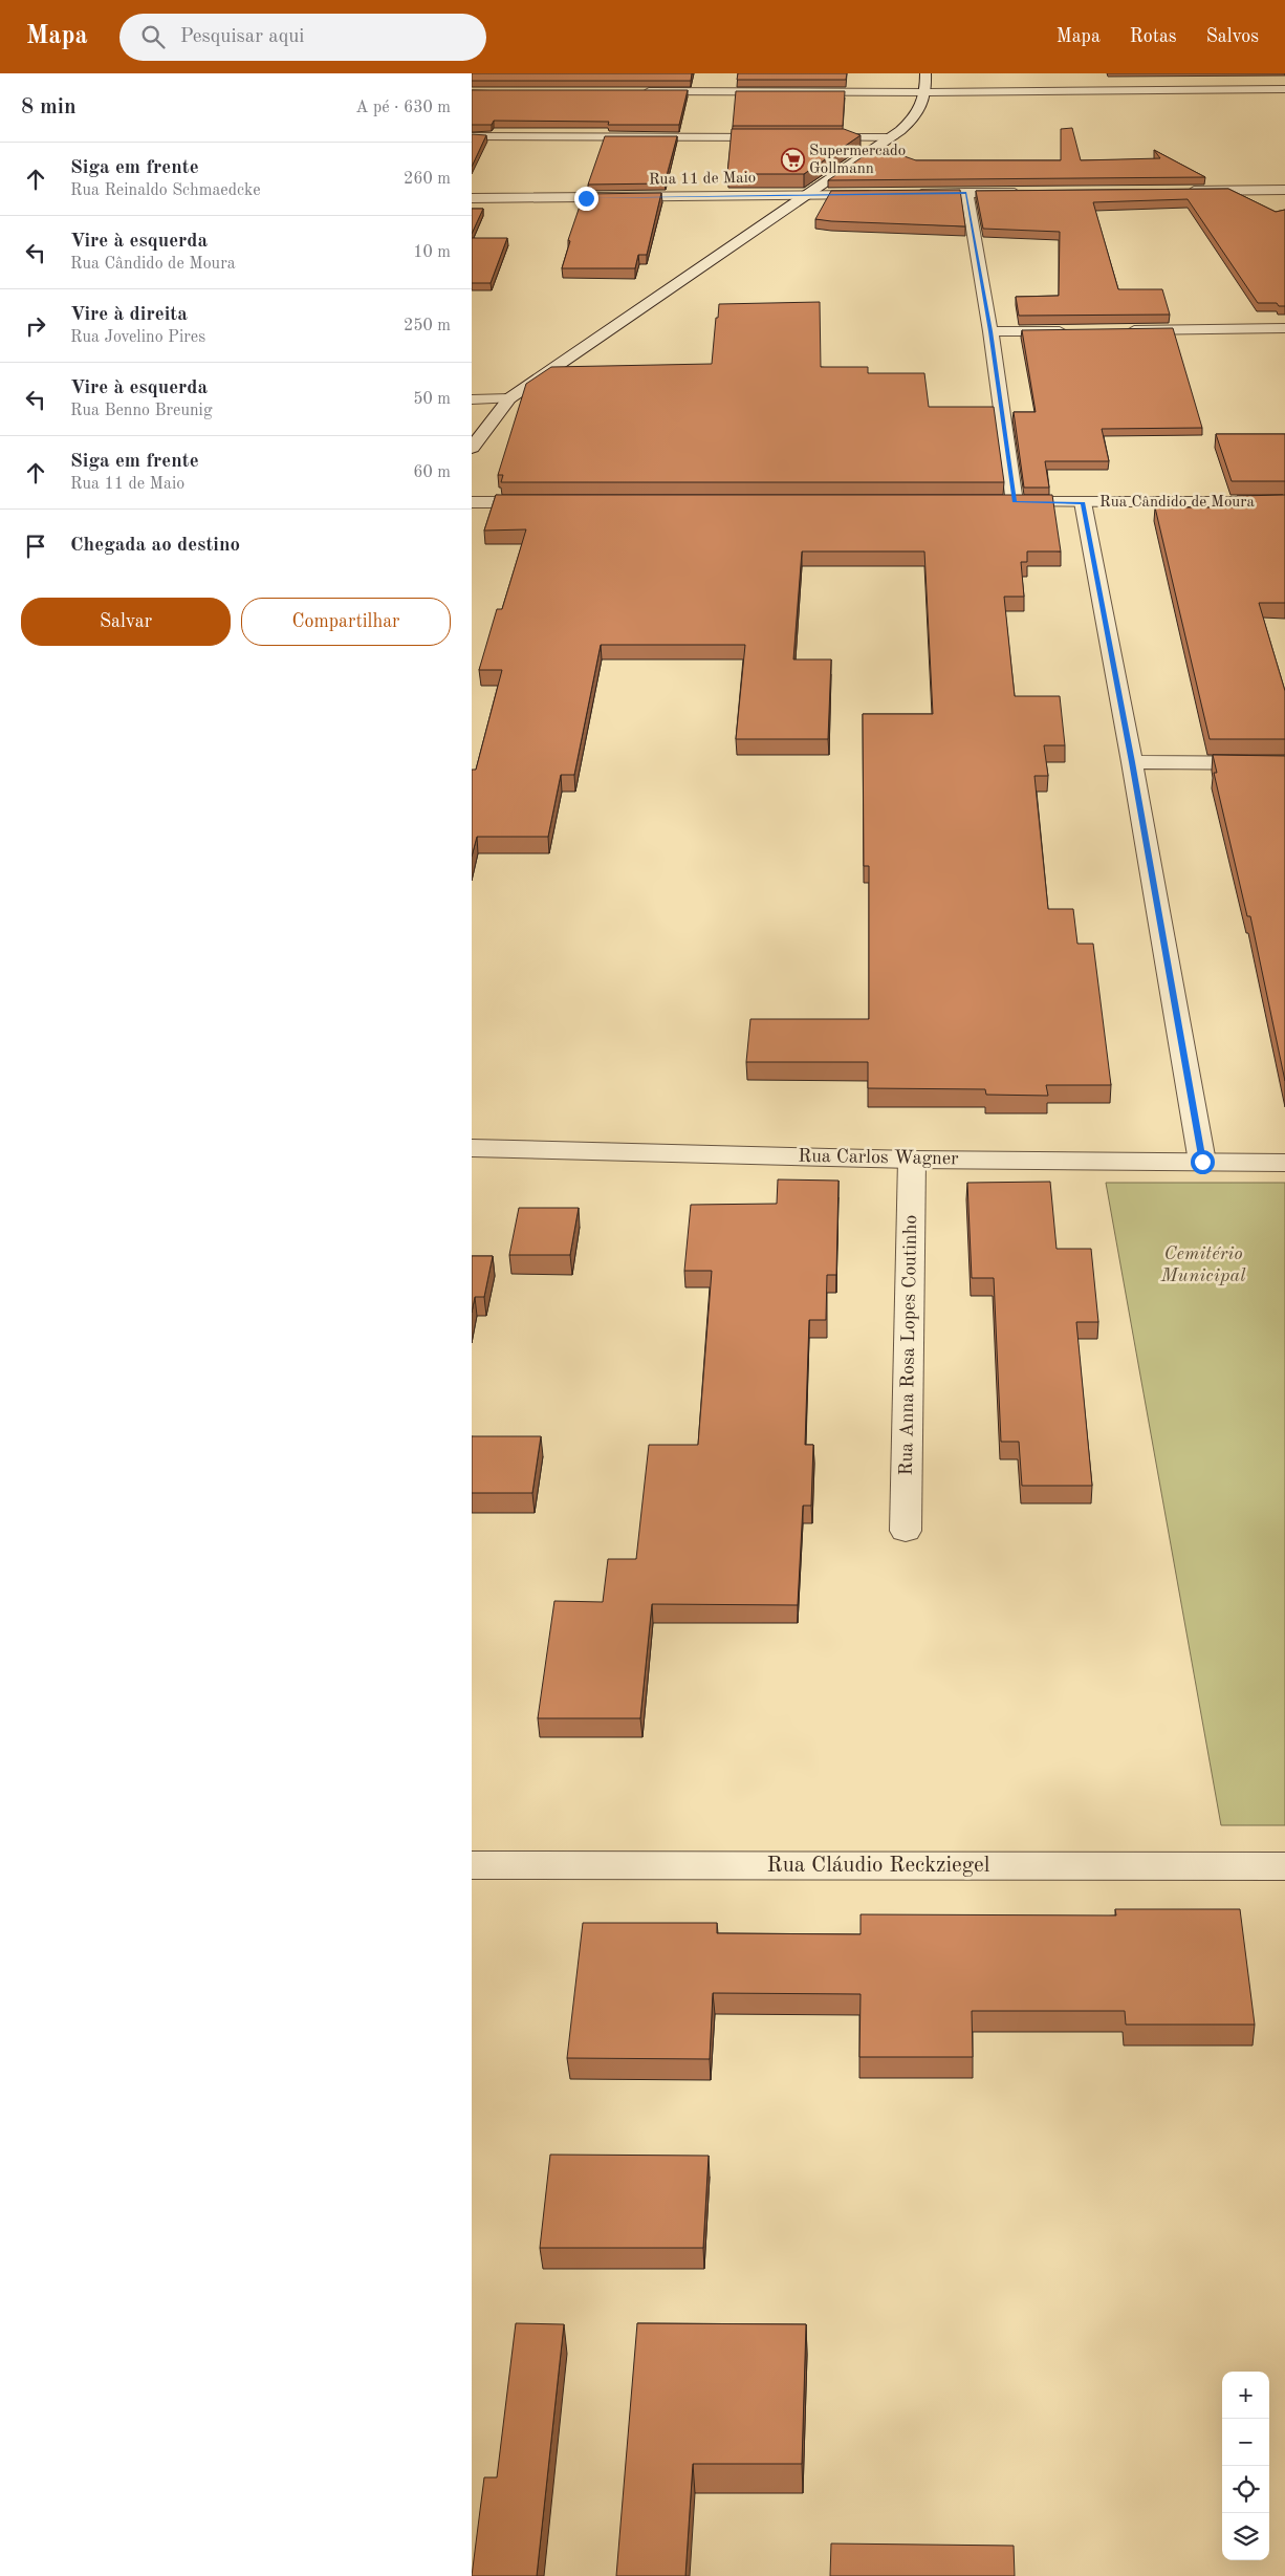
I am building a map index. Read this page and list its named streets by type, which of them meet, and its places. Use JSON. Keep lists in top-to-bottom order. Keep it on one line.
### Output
{"streets":{"street":["Rua 11 de Maio","Rua Cândido de Moura","Rua Carlos Wagner","Rua Anna Rosa Lopes Coutinho","Rua Cláudio Reckziegel"]},"crossings":[["Rua Carlos Wagner","Rua Anna Rosa Lopes Coutinho"]],"parks":["Cemitério Municipal"],"places":{"supermarket":["Supermercado Gollmann"]},"page":{"header":"Mapa","search":"Pesquisar aqui","nav":["Mapa","Rotas","Salvos"],"heading":["8 min","A pé · 630 m"],"list":[["Siga em frente","Rua Reinaldo Schmaedcke","260 m"],["Vire à esquerda","Rua Cândido de Moura","10 m"],["Vire à direita","Rua Jovelino Pires","250 m"],["Vire à esquerda","Rua Benno Breunig","50 m"],["Siga em frente","Rua 11 de Maio","60 m"],"Chegada ao destino"],"buttons":["Salvar","Compartilhar"],"map_buttons":["+","−"]}}
